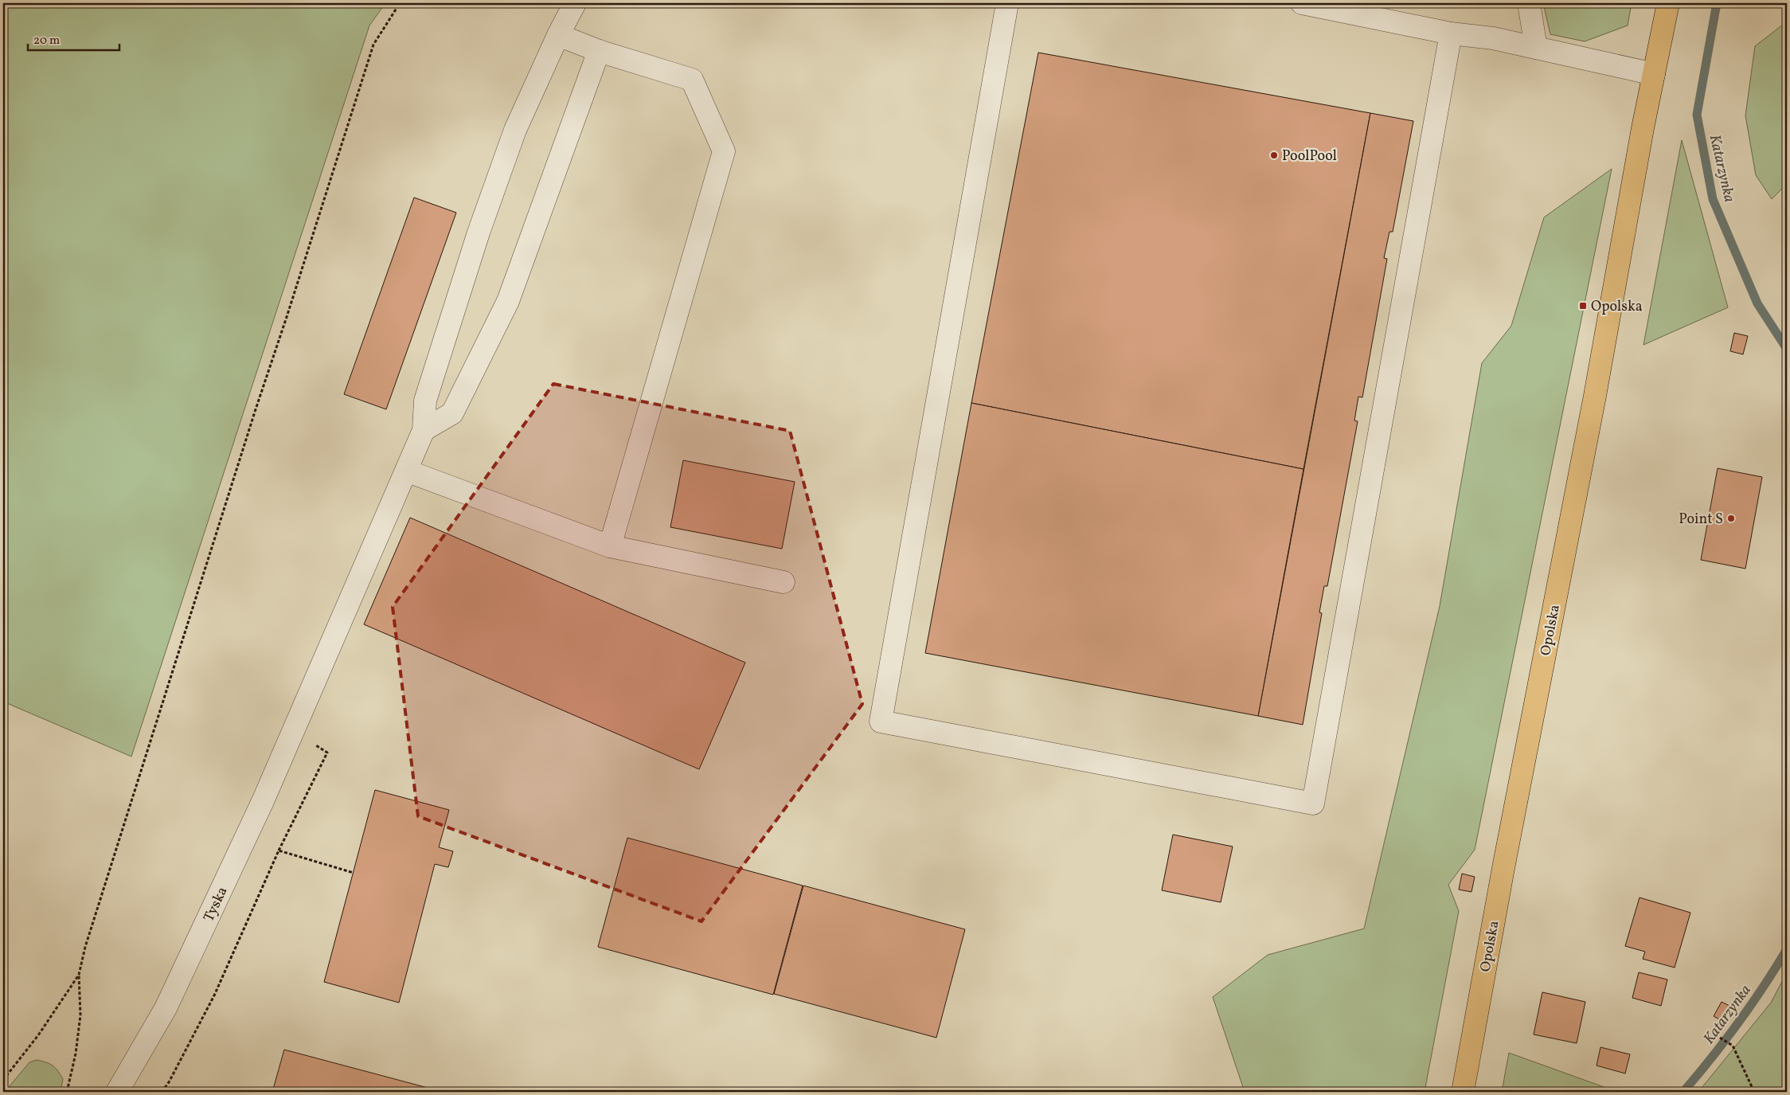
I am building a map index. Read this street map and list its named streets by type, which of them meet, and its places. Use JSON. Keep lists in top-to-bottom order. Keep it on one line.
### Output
{"streets":{"main road":["Opolska"],"street":["Tyska"]},"water":["Katarzynka"],"places":{"other":["PoolPool","Point S"],"transit":["Opolska"]},"scale_bar":"20 m"}
